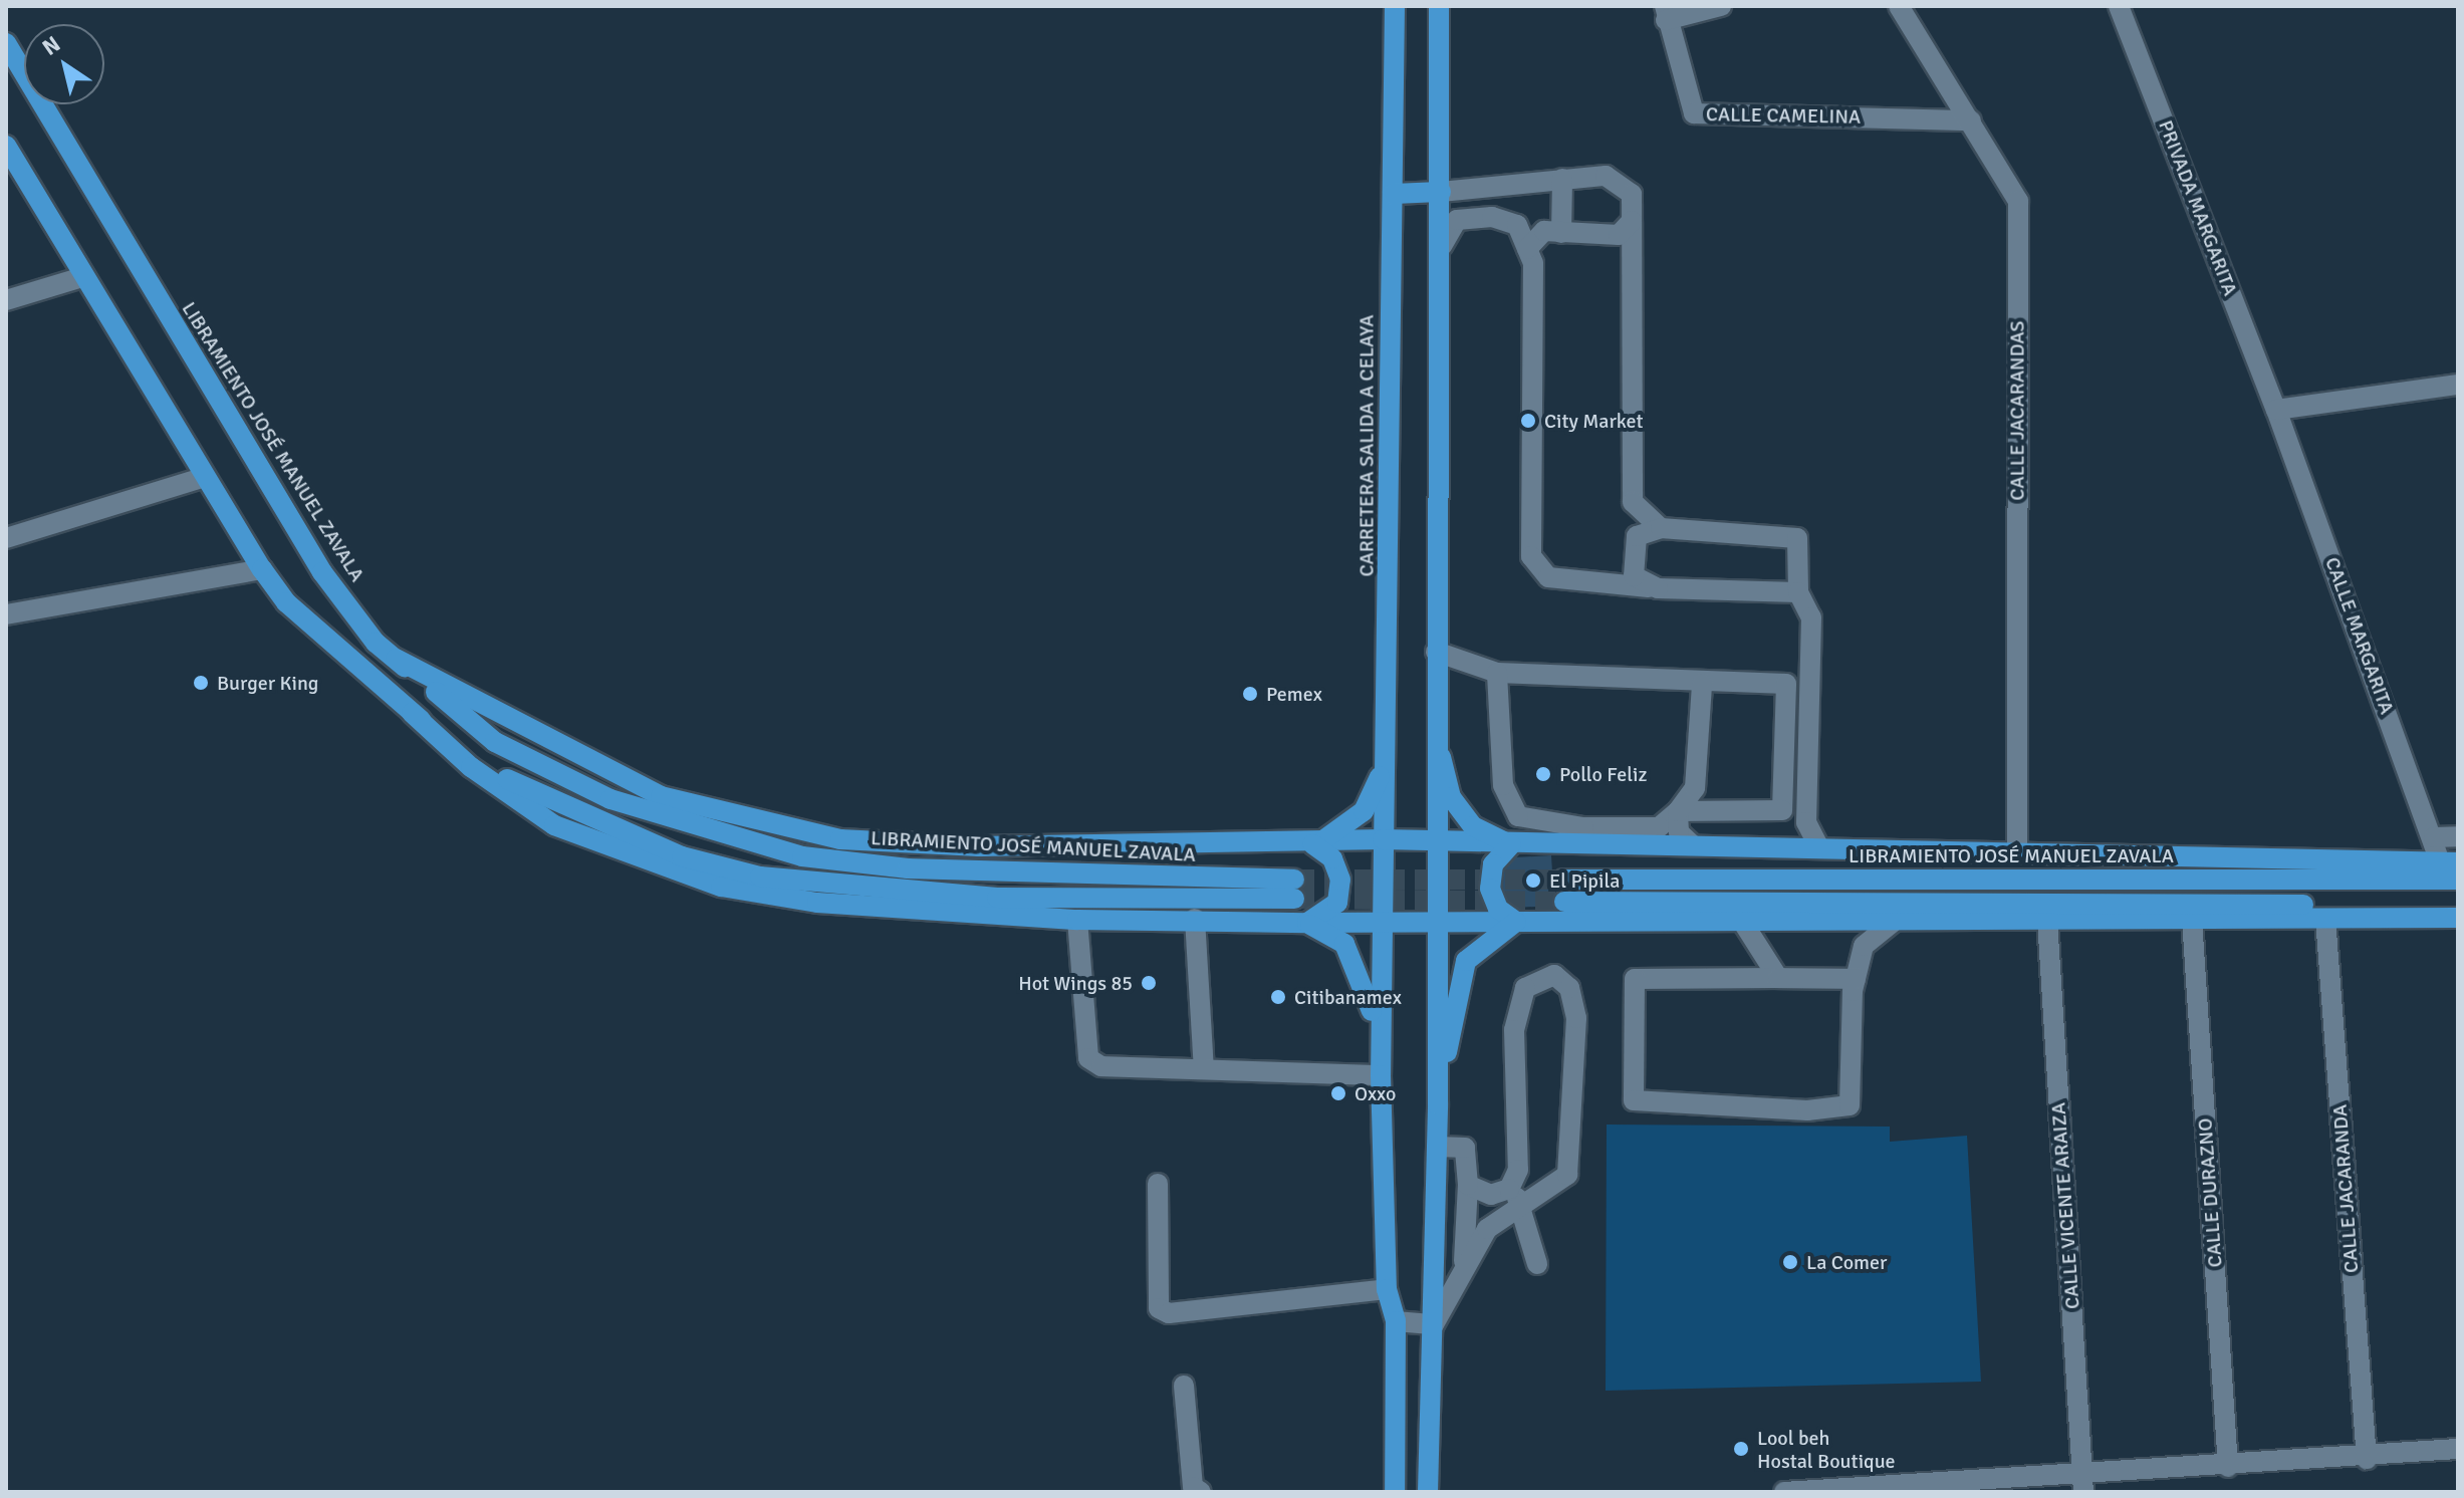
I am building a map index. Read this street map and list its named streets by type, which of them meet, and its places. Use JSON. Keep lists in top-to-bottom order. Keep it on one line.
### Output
{"streets":{"main road":["LIBRAMIENTO JOSÉ MANUEL ZAVALA","CARRETERA SALIDA A CELAYA"],"street":["CALLE CAMELINA","PRIVADA MARGARITA","CALLE JACARANDAS","CALLE MARGARITA","CALLE JACARANDA","CALLE DURAZNO","CALLE VICENTE ARAIZA"]},"crossings":[["CALLE CAMELINA","CALLE JACARANDAS"],["PRIVADA MARGARITA","CALLE MARGARITA"]],"places":["City Market","Burger King","Pemex","Pollo Feliz","El Pipila","Hot Wings 85","Citibanamex","Oxxo","La Comer","Lool beh Hostal Boutique"],"north":"top left"}
